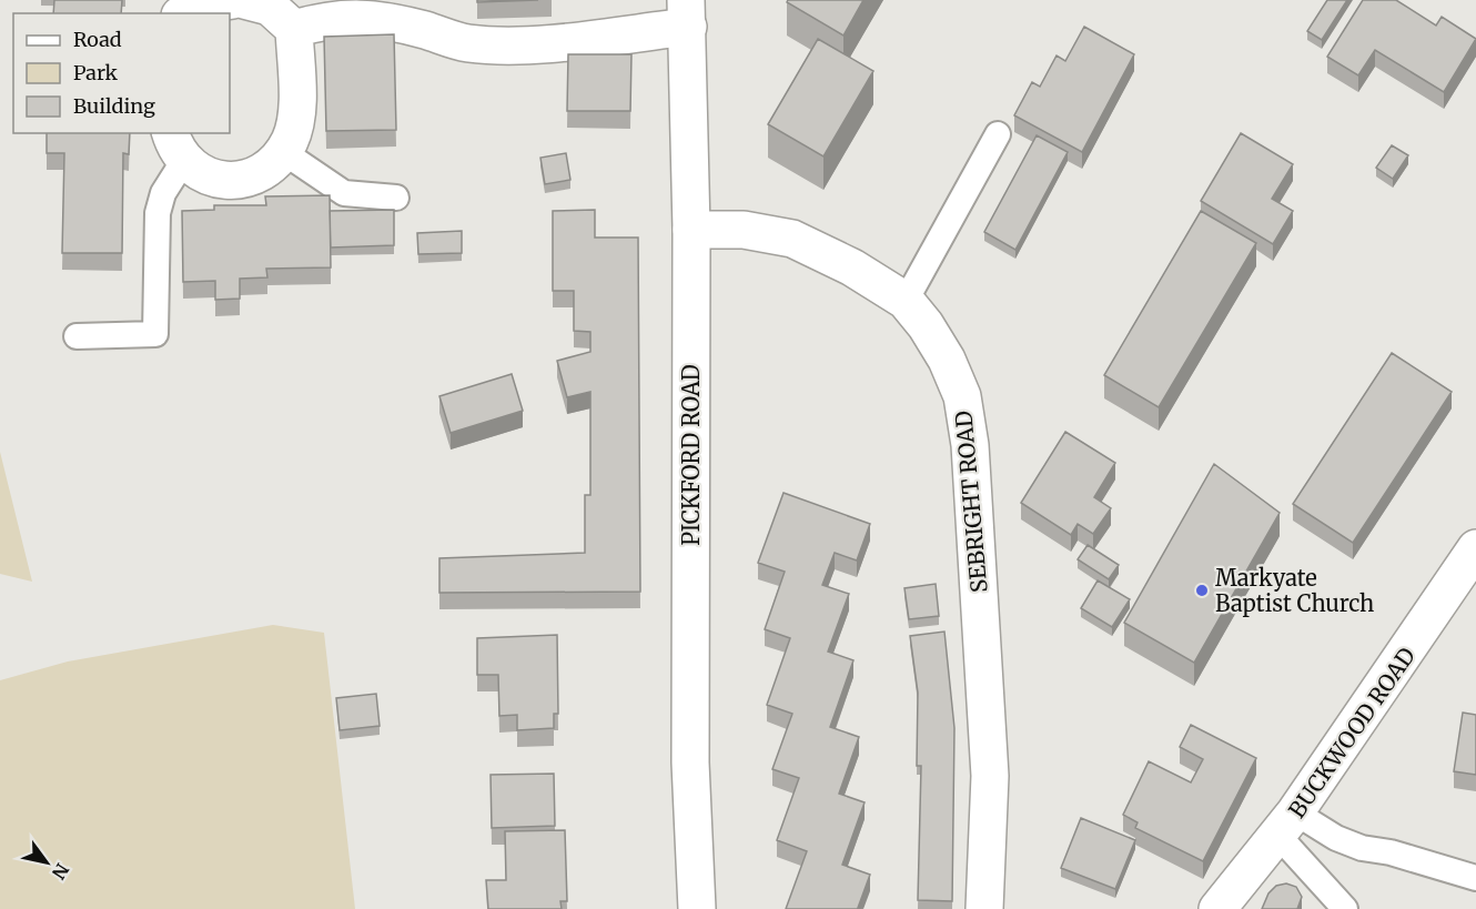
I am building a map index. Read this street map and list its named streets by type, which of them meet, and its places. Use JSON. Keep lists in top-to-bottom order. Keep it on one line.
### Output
{"streets":{"street":["PICKFORD ROAD","SEBRIGHT ROAD","BUCKWOOD ROAD"]},"crossings":[["PICKFORD ROAD","SEBRIGHT ROAD"]],"places":["Markyate Baptist Church"],"legend":["Road","Park","Building"],"north":"bottom right"}
